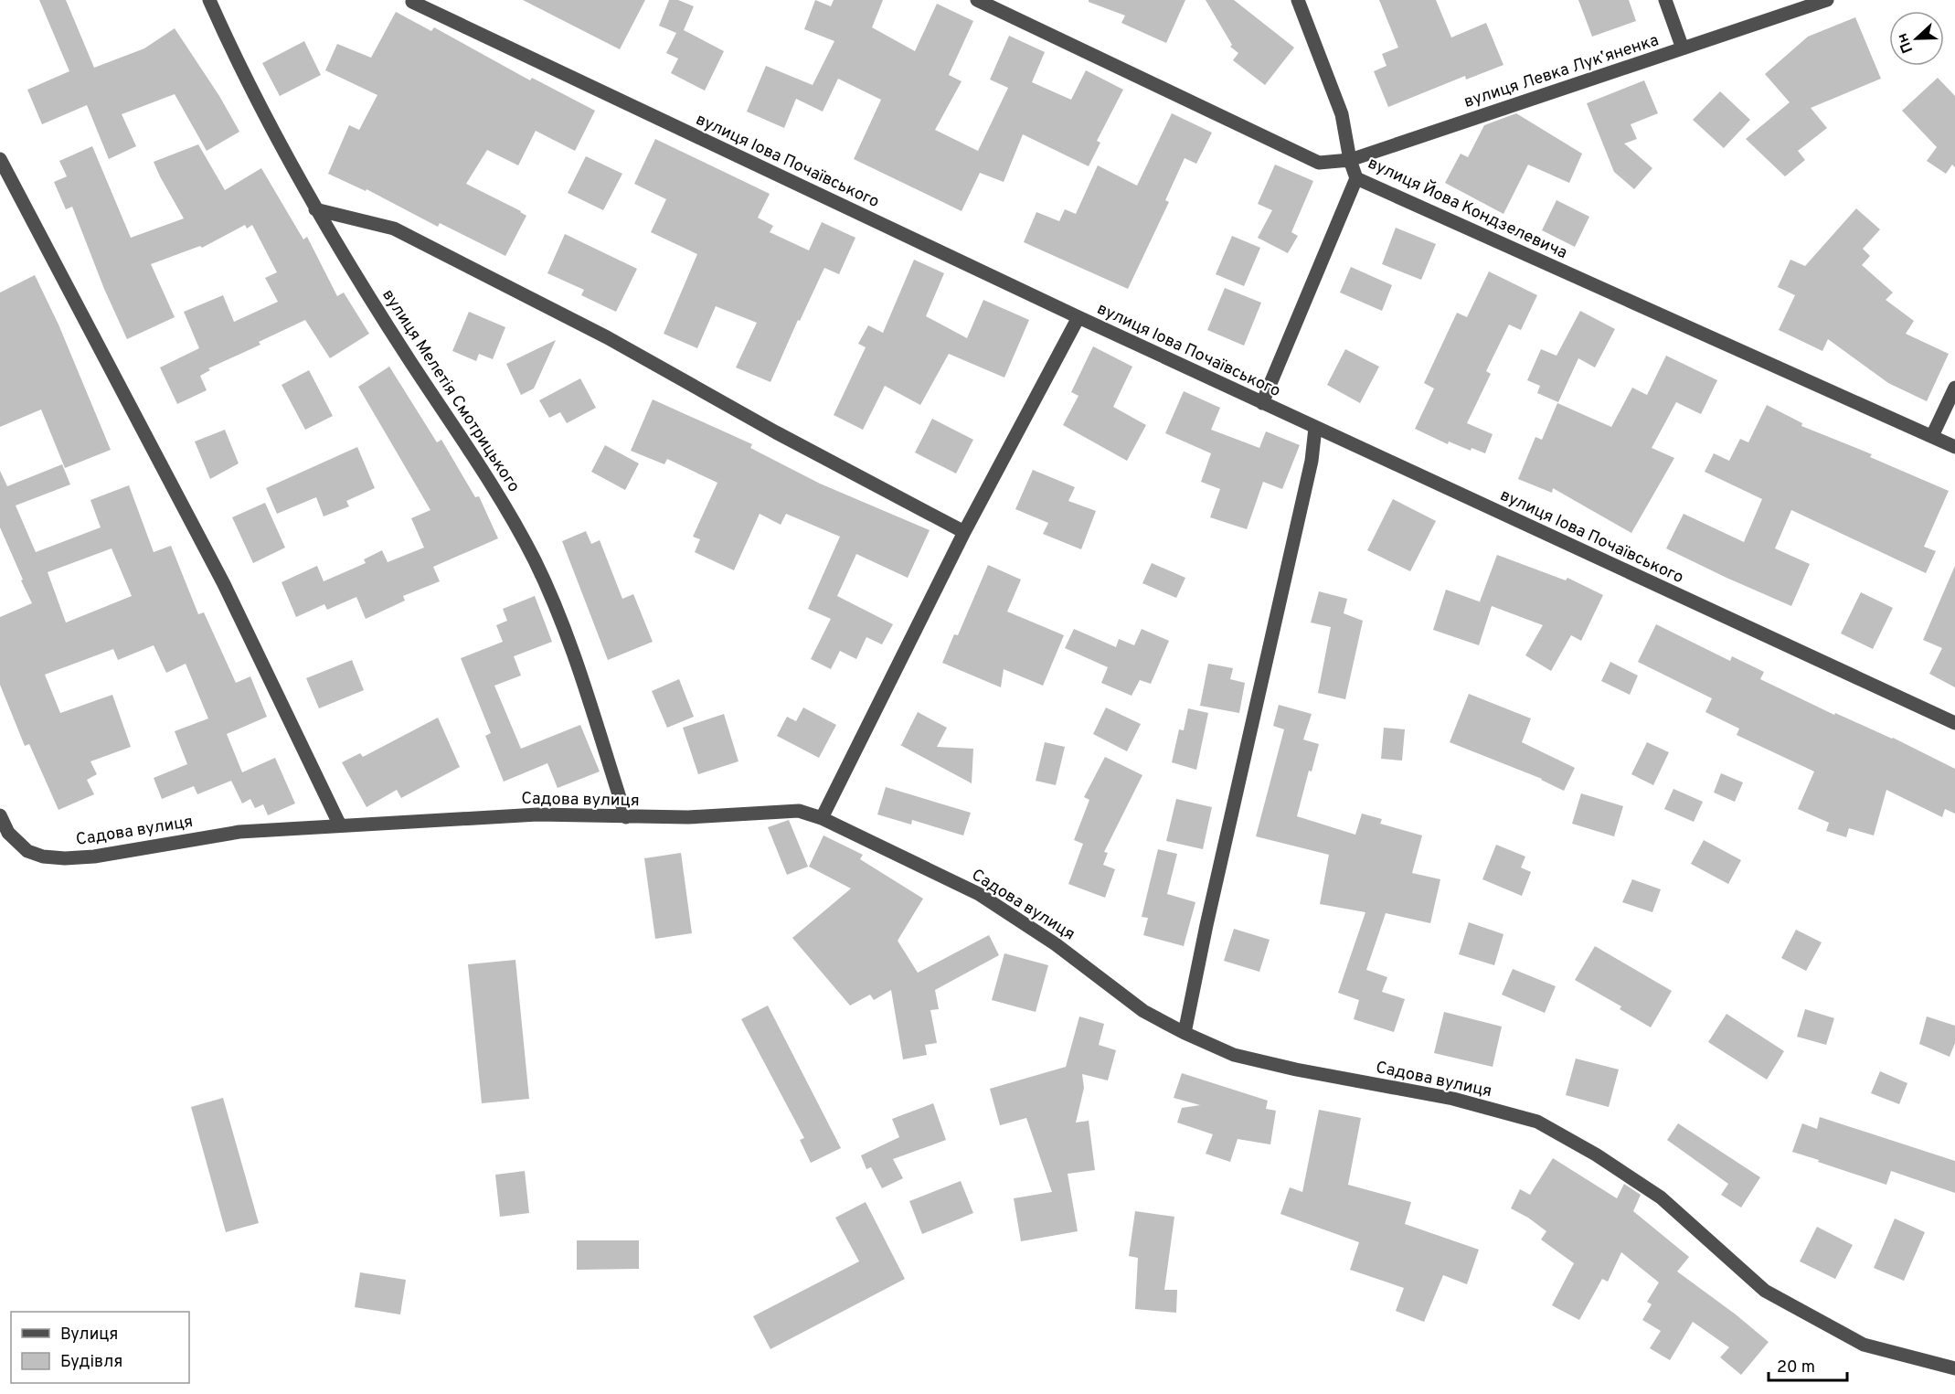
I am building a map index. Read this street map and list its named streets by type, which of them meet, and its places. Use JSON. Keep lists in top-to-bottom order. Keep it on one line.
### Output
{"streets":{"street":["вулиця Левка Лукʼяненка","вулиця Іова Почаївського","вулиця Йова Кондзелевича","вулиця Мелетія Смотрицького","Садова вулиця"]},"crossings":[["вулиця Левка Лукʼяненка","вулиця Йова Кондзелевича"],["вулиця Мелетія Смотрицького","Садова вулиця"]],"legend":["Вулиця","Будівля"],"scale_bar":"20 m","north":"left"}
